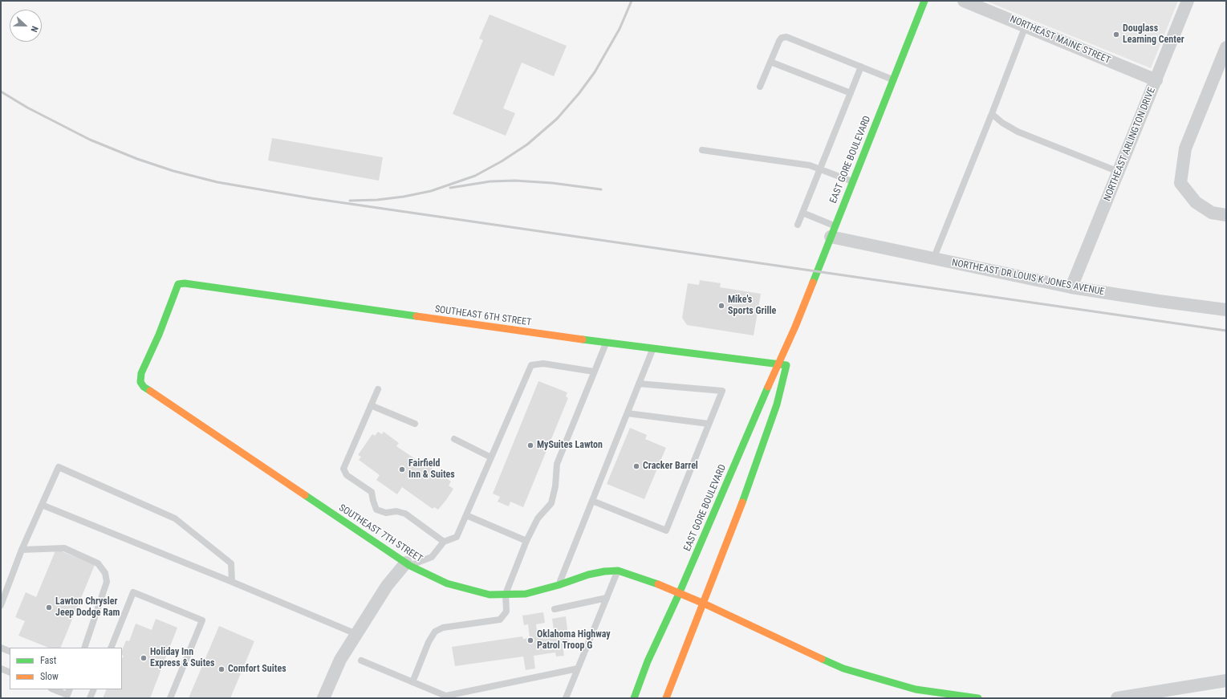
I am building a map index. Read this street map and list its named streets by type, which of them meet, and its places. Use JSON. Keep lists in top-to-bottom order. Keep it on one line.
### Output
{"streets":{"street":["NORTHEAST MAINE STREET","NORTHEAST ARLINGTON DRIVE","EAST GORE BOULEVARD","NORTHEAST DR LOUIS K JONES AVENUE","SOUTHEAST 6TH STREET","SOUTHEAST 7TH STREET"]},"crossings":[["NORTHEAST MAINE STREET","NORTHEAST ARLINGTON DRIVE"],["NORTHEAST ARLINGTON DRIVE","NORTHEAST DR LOUIS K JONES AVENUE"],["EAST GORE BOULEVARD","NORTHEAST DR LOUIS K JONES AVENUE"],["EAST GORE BOULEVARD","SOUTHEAST 6TH STREET"],["EAST GORE BOULEVARD","SOUTHEAST 7TH STREET"],["SOUTHEAST 6TH STREET","SOUTHEAST 7TH STREET"]],"places":["Douglass Learning Center","Mike's Sports Grille","MySuites Lawton","Cracker Barrel","Fairfield Inn & Suites","Lawton Chrysler Jeep Dodge Ram","Oklahoma Highway Patrol Troop G","Holiday Inn Express & Suites","Comfort Suites"],"legend":["Fast","Slow"],"north":"right"}
